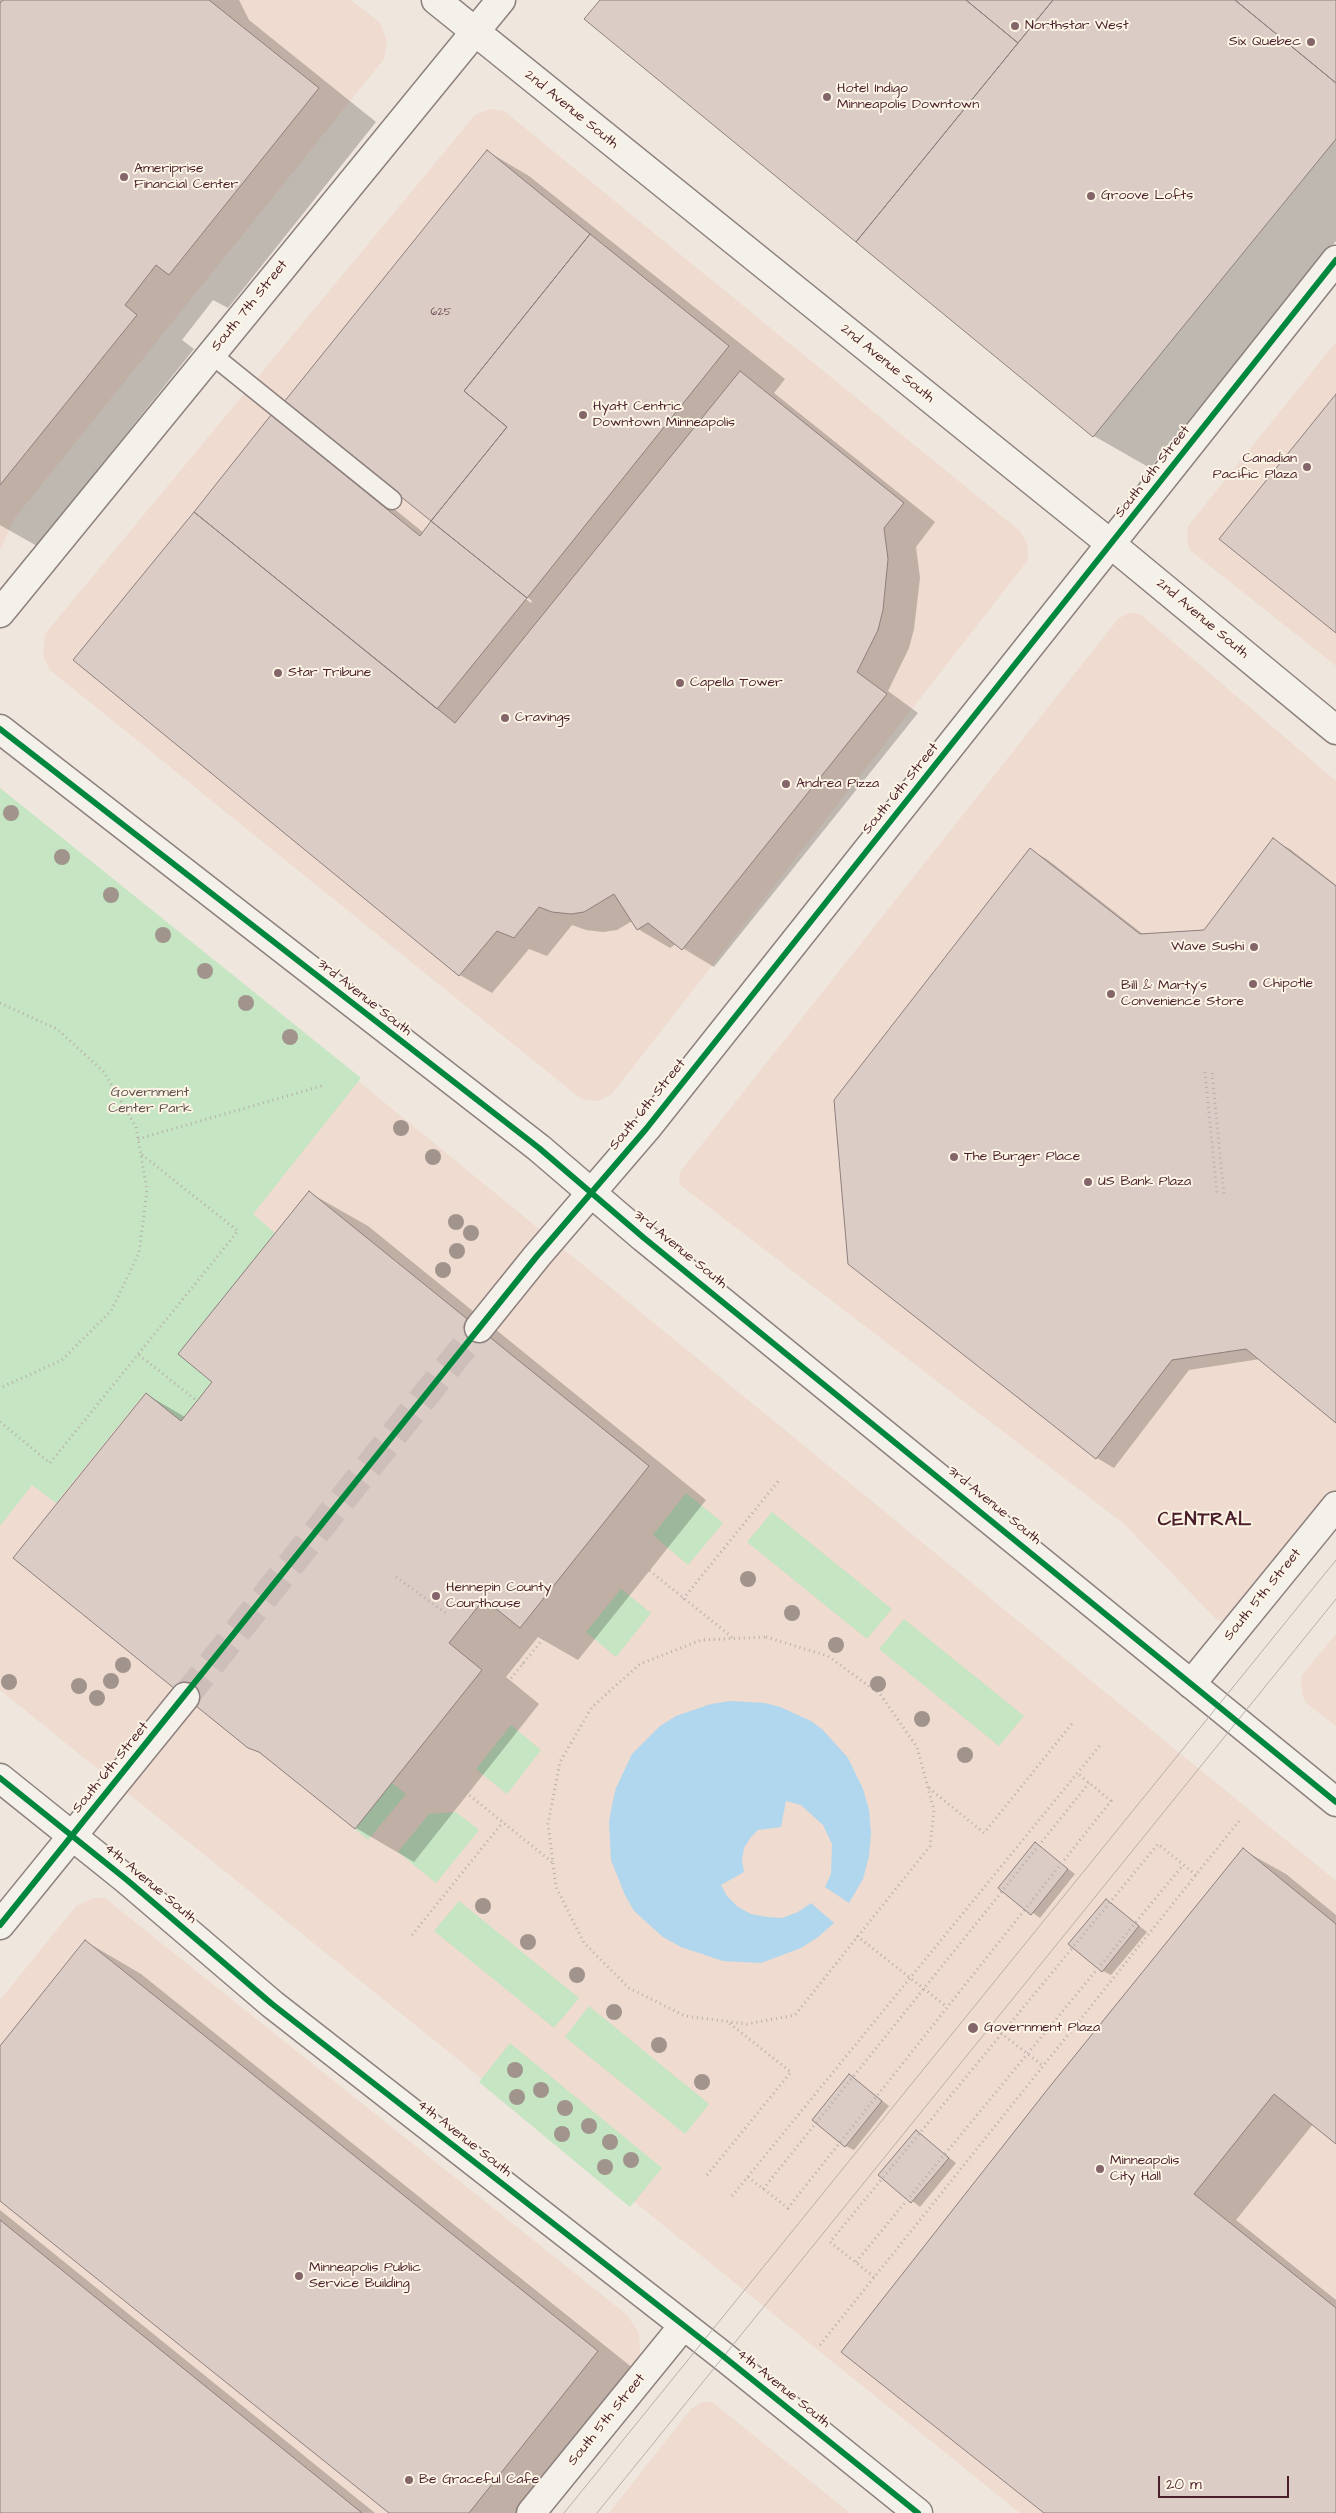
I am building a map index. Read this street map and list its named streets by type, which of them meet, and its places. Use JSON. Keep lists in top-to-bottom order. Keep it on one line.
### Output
{"streets":{"main road":["2nd Avenue South","South 7th Street","South 6th Street","3rd Avenue South","South 5th Street","4th Avenue South"]},"crossings":[["2nd Avenue South","South 7th Street"],["2nd Avenue South","South 6th Street"],["South 6th Street","3rd Avenue South"],["South 6th Street","4th Avenue South"],["3rd Avenue South","South 5th Street"],["South 5th Street","4th Avenue South"]],"districts":["CENTRAL"],"parks":["Government Center Park"],"places":["Northstar West","Six Quebec","Hotel Indigo Minneapolis Downtown","Ameriprise Financial Center","Groove Lofts","Hyatt Centric Downtown Minneapolis","Canadian Pacific Plaza","Star Tribune","Capella Tower","Cravings","Andrea Pizza","Wave Sushi","Chipotle","Bill & Marty's Convenience Store","The Burger Place","US Bank Plaza","Hennepin County Courthouse","Government Plaza","Minneapolis City Hall","Minneapolis Public Service Building","Be Graceful Cafe"],"house_numbers":["625"],"scale_bar":"20 m"}
